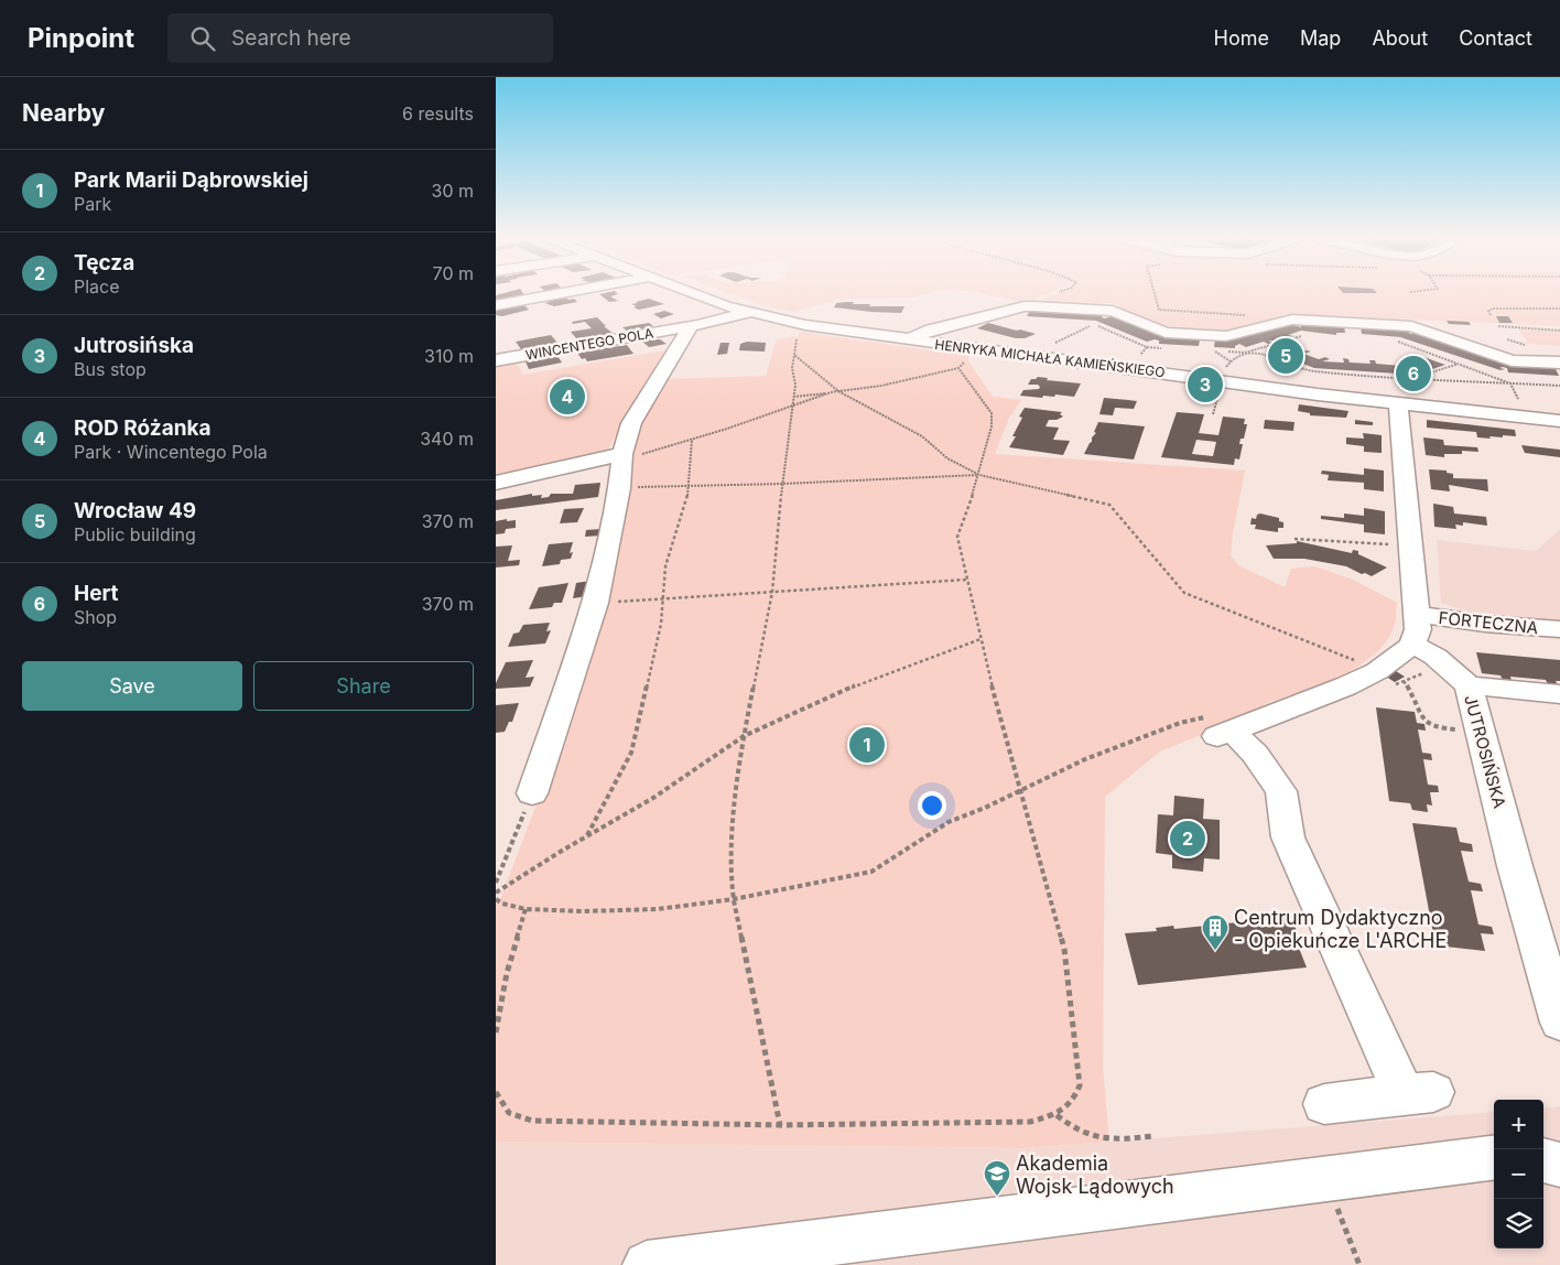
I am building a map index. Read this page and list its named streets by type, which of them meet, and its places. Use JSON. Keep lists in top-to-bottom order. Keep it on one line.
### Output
{"streets":{"street":["WINCENTEGO POLA","HENRYKA MICHAŁA KAMIEŃSKIEGO","FORTECZNA","JUTROSIŃSKA"]},"crossings":[["WINCENTEGO POLA","HENRYKA MICHAŁA KAMIEŃSKIEGO"]],"places":{"building":["Centrum Dydaktyczno - Opiekuńcze L'ARCHE"],"school or university":["Akademia Wojsk Lądowych"]},"page":{"header":"Pinpoint","search":"Search here","nav":["Home","Map","About","Contact"],"heading":["Nearby","6 results"],"list":[{"mark":"1","name":"Park Marii Dąbrowskiej","note":"Park","value":"30 m"},{"mark":"2","name":"Tęcza","note":"Place","value":"70 m"},{"mark":"3","name":"Jutrosińska","note":"Bus stop","value":"310 m"},{"mark":"4","name":"ROD Różanka","note":"Park · Wincentego Pola","value":"340 m"},{"mark":"5","name":"Wrocław 49","note":"Public building","value":"370 m"},{"mark":"6","name":"Hert","note":"Shop","value":"370 m"}],"pins":["5","6","3","4","1","2"],"buttons":["Save","Share"],"map_buttons":["+","−"]}}
